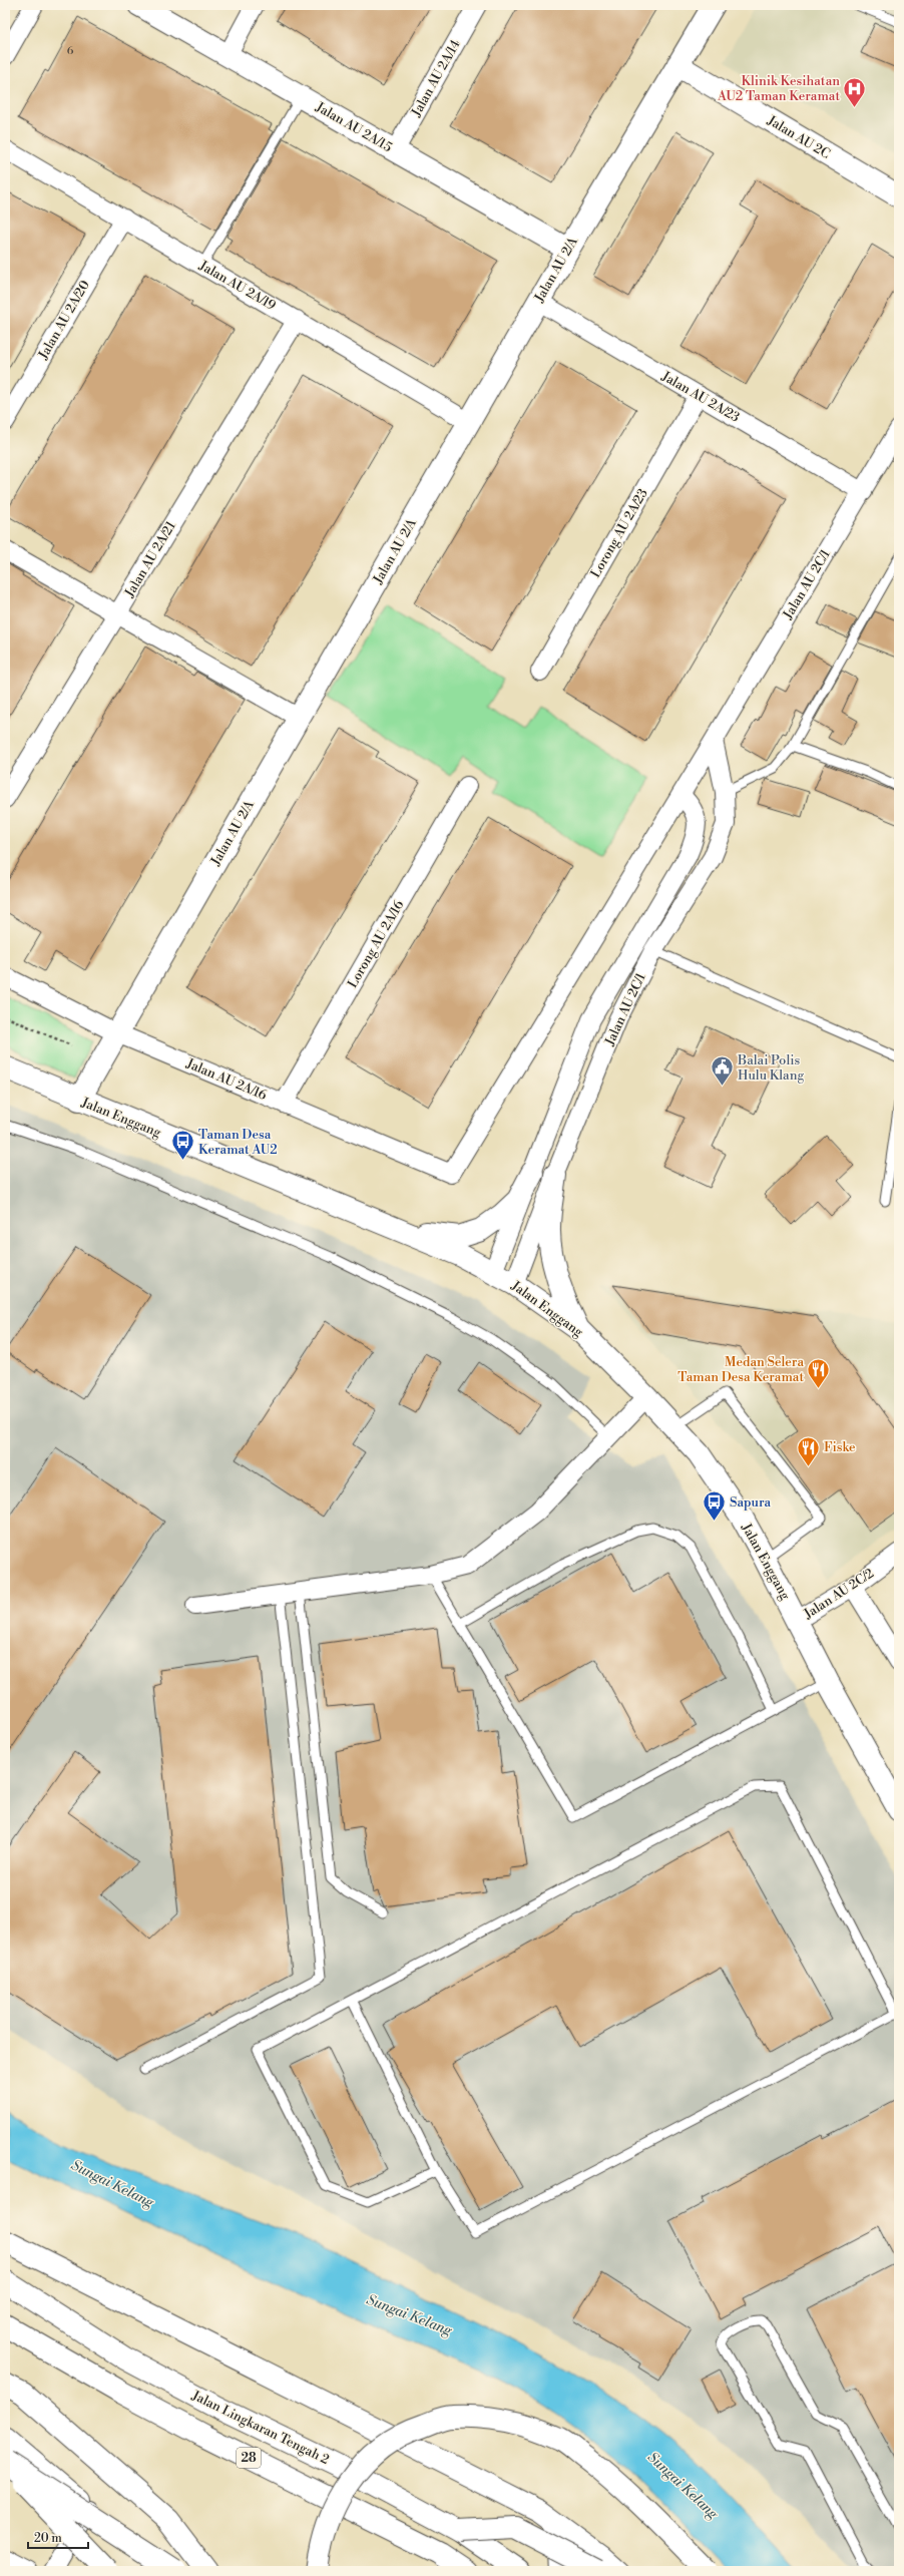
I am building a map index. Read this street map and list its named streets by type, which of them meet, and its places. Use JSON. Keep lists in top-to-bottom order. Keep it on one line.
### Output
{"streets":{"main road":["Jalan AU 2A/15","Jalan AU 2C","Jalan AU 2/A","Jalan Enggang","Jalan Lingkaran Tengah 2","28"],"street":["Jalan AU 2A/14","Jalan AU 2A/19","Jalan AU 2A/20","Jalan AU 2A/23","Lorong AU 2A/23","Jalan AU 2A/21","Jalan AU 2C/1","Lorong AU 2A/16","Jalan AU 2A/16","Jalan AU 2C/2"]},"crossings":[["Jalan AU 2A/14","Jalan AU 2A/15"],["Jalan AU 2A/15","Jalan AU 2/A"],["Jalan AU 2C","Jalan AU 2/A"],["Jalan AU 2/A","Jalan AU 2A/19"],["Jalan AU 2/A","Jalan AU 2A/23"],["Jalan AU 2/A","Jalan AU 2A/16"],["Jalan AU 2/A","Jalan Enggang"],["Jalan AU 2A/19","Jalan AU 2A/20"],["Jalan AU 2A/19","Jalan AU 2A/21"],["Jalan AU 2A/23","Lorong AU 2A/23"],["Jalan AU 2A/23","Jalan AU 2C/1"],["Jalan AU 2C/1","Jalan AU 2A/16"],["Jalan AU 2C/1","Jalan Enggang"],["Lorong AU 2A/16","Jalan AU 2A/16"],["Jalan Enggang","Jalan AU 2C/2"]],"water":["Sungai Kelang"],"places":{"hospital":["Klinik Kesihatan AU2 Taman Keramat"],"public building":["Balai Polis Hulu Klang"],"bus stop":["Taman Desa Keramat AU2","Sapura"],"restaurant":["Medan Selera Taman Desa Keramat","Fiske"]},"house_numbers":["6"],"scale_bar":"20 m"}
